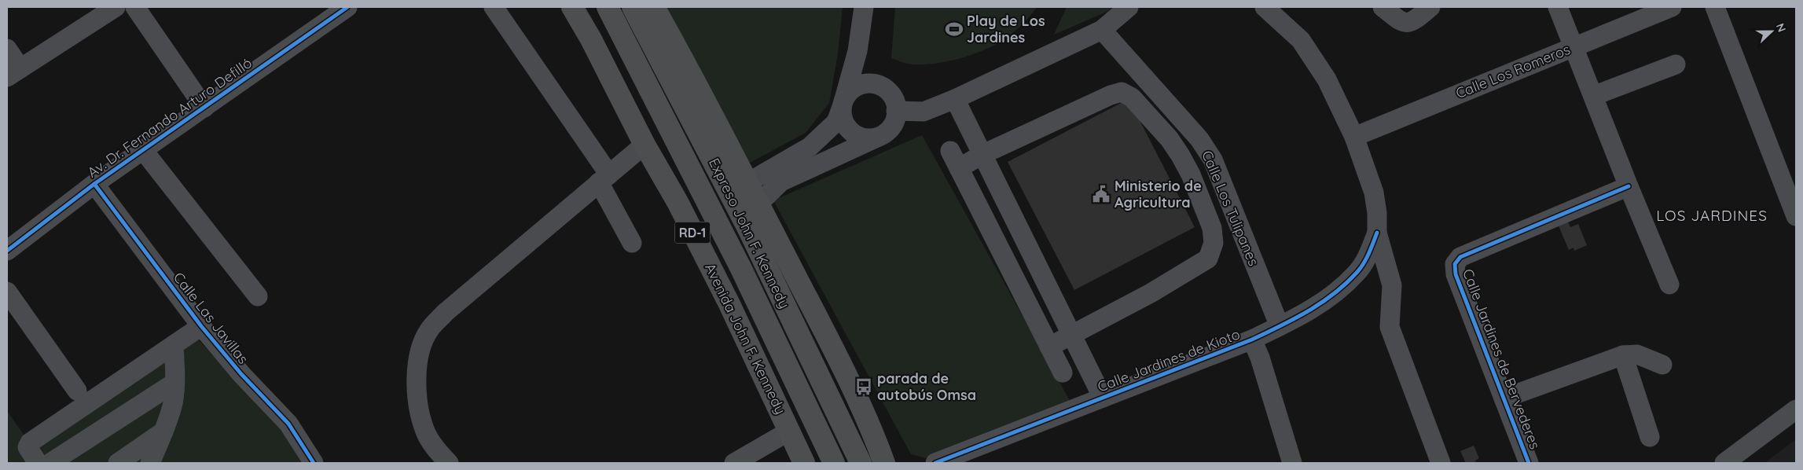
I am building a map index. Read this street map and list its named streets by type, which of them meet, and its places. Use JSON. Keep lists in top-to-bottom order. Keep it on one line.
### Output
{"streets":{"main road":["RD-1","Expreso John F. Kennedy","Avenida John F. Kennedy"],"street":["Calle Los Romeros","Av. Dr. Fernando Arturo Defilló","Calle Los Tulipanes","Calle Las Javillas","Calle Jardines de Bervederes","Calle Jardines de Kioto"]},"crossings":[["Av. Dr. Fernando Arturo Defilló","Calle Las Javillas"],["Calle Los Tulipanes","Calle Jardines de Kioto"]],"districts":["LOS JARDINES"],"places":{"sports":["Play de Los Jardines"],"public building":["Ministerio de Agricultura"],"bus stop":["parada de autobús Omsa"]},"north":"right"}
